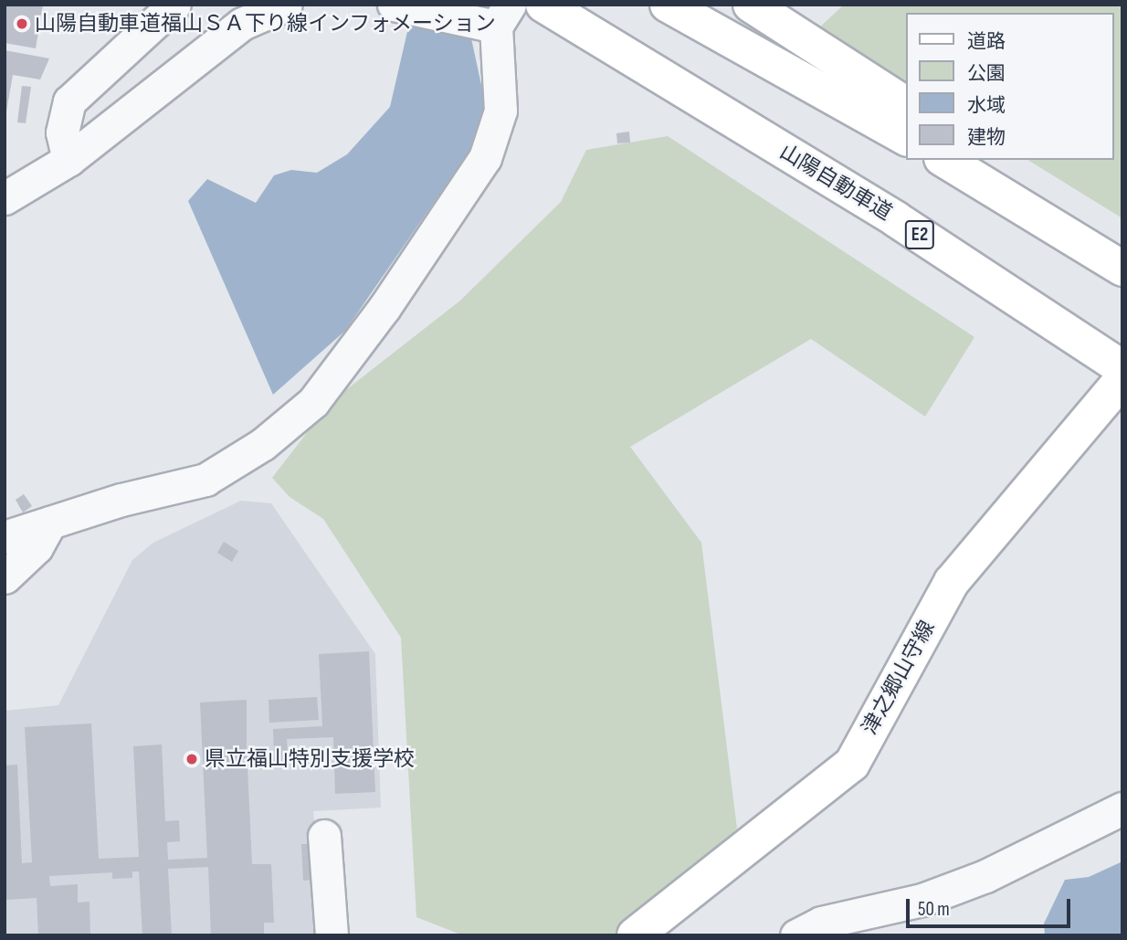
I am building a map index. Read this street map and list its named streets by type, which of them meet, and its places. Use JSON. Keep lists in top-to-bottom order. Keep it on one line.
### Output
{"streets":{"main road":["山陽自動車道","E2","津之郷山守線"]},"places":["山陽自動車道福山ＳＡ下り線インフォメーション","県立福山特別支援学校"],"legend":["道路","公園","水域","建物"],"scale_bar":"50 m"}
